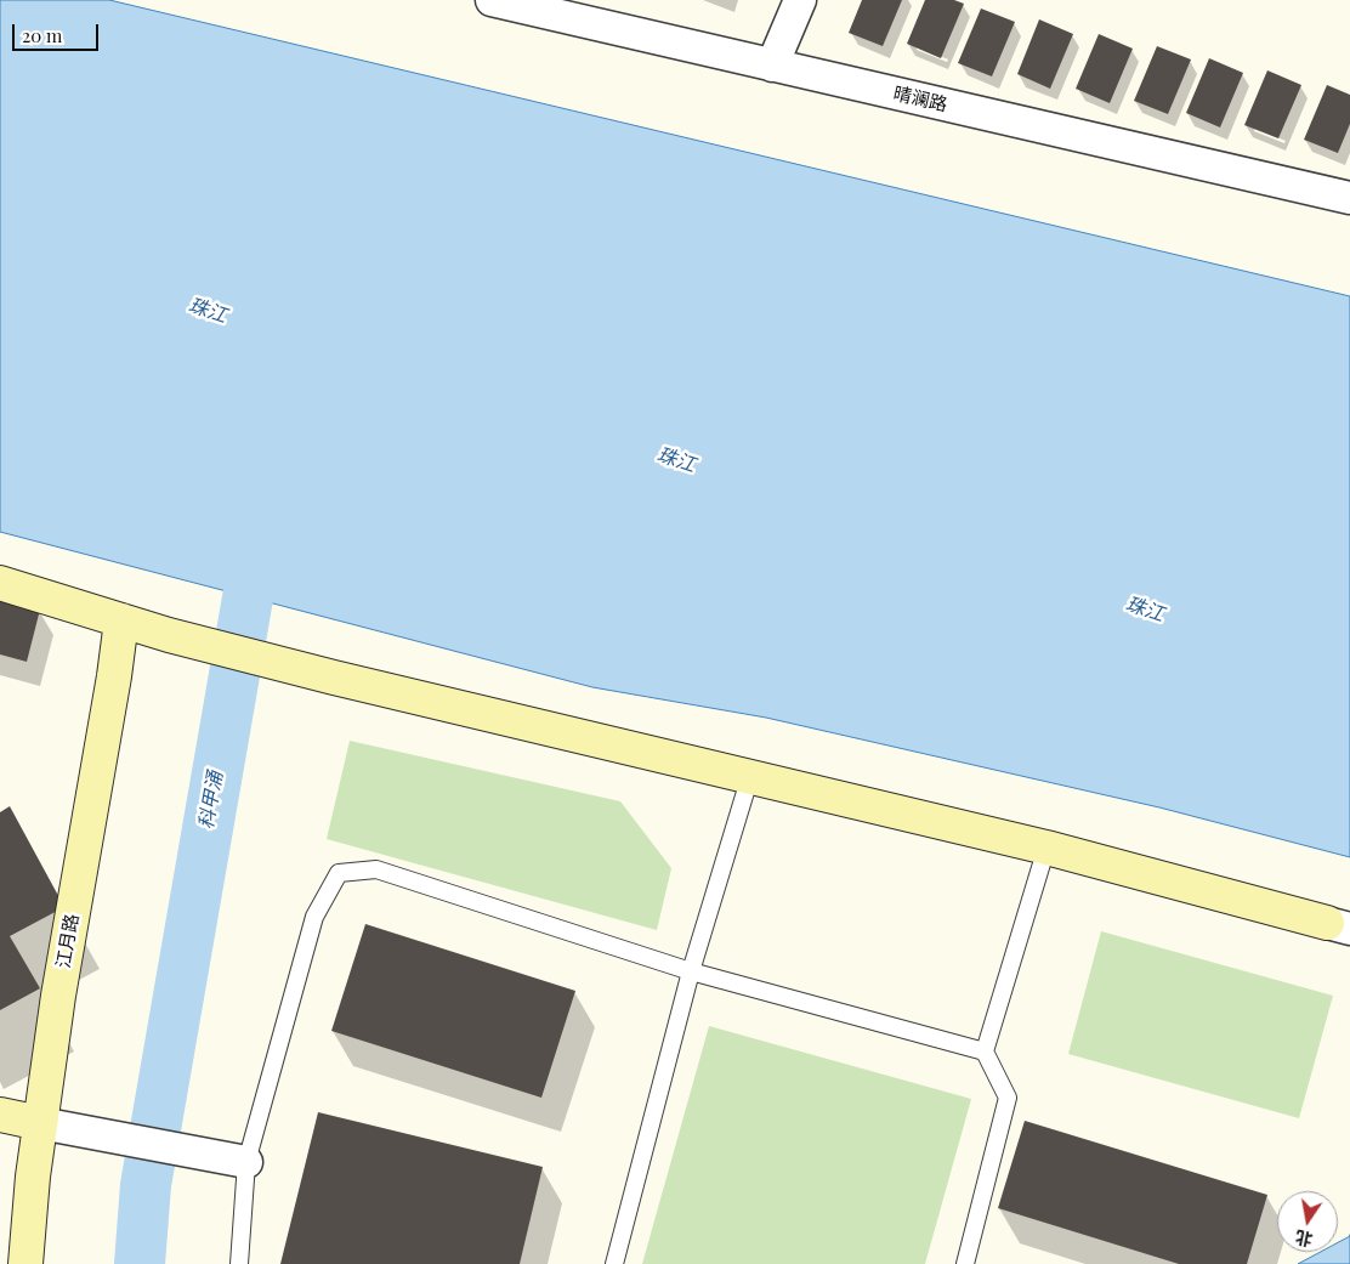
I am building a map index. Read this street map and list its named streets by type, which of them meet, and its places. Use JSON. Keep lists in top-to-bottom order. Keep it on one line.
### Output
{"streets":{"street":["晴澜路","江月路"]},"water":["珠江","科甲涌"],"scale_bar":"20 m","north":"bottom"}
